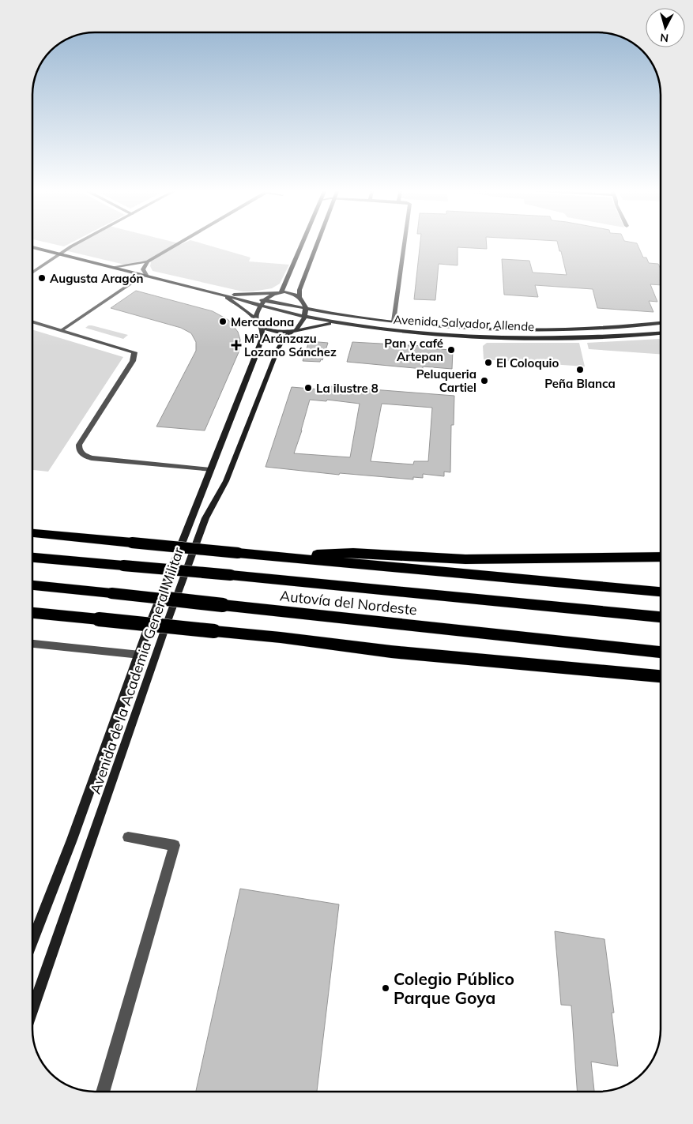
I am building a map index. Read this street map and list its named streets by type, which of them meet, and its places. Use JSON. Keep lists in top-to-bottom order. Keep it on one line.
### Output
{"streets":{"highway":["Autovía del Nordeste"],"main road":["Avenida Salvador Allende","Avenida de la Academia General Militar"]},"crossings":[["Avenida Salvador Allende","Avenida de la Academia General Militar"]],"places":{"other":["Augusta Aragón","Mercadona","Pan y café Artepan","El Coloquio","Peña Blanca","Peluqueria Cartiel","La ilustre 8","Colegio Público Parque Goya"],"health":["Mª Aránzazu Lozano Sánchez"]},"north":"bottom"}
